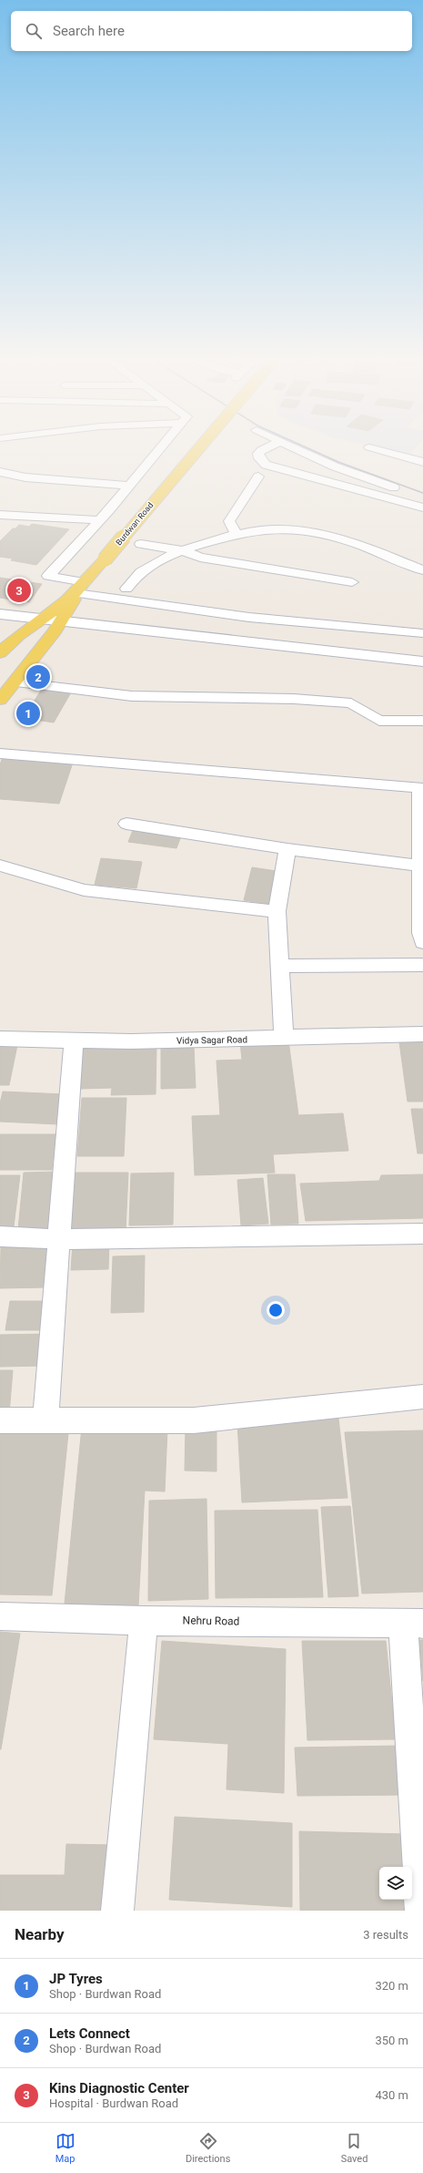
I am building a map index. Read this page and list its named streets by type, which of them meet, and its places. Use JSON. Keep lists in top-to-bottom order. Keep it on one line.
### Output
{"streets":{"main road":["Burdwan Road"],"street":["Vidya Sagar Road","Nehru Road"]},"page":{"search":"Search here","pins":["3","2","1"],"heading":["Nearby","3 results"],"list":[{"mark":"1","name":"JP Tyres","note":"Shop · Burdwan Road","value":"320 m"},{"mark":"2","name":"Lets Connect","note":"Shop · Burdwan Road","value":"350 m"},{"mark":"3","name":"Kins Diagnostic Center","note":"Hospital · Burdwan Road","value":"430 m"}],"nav":["Map","Directions","Saved"]}}
